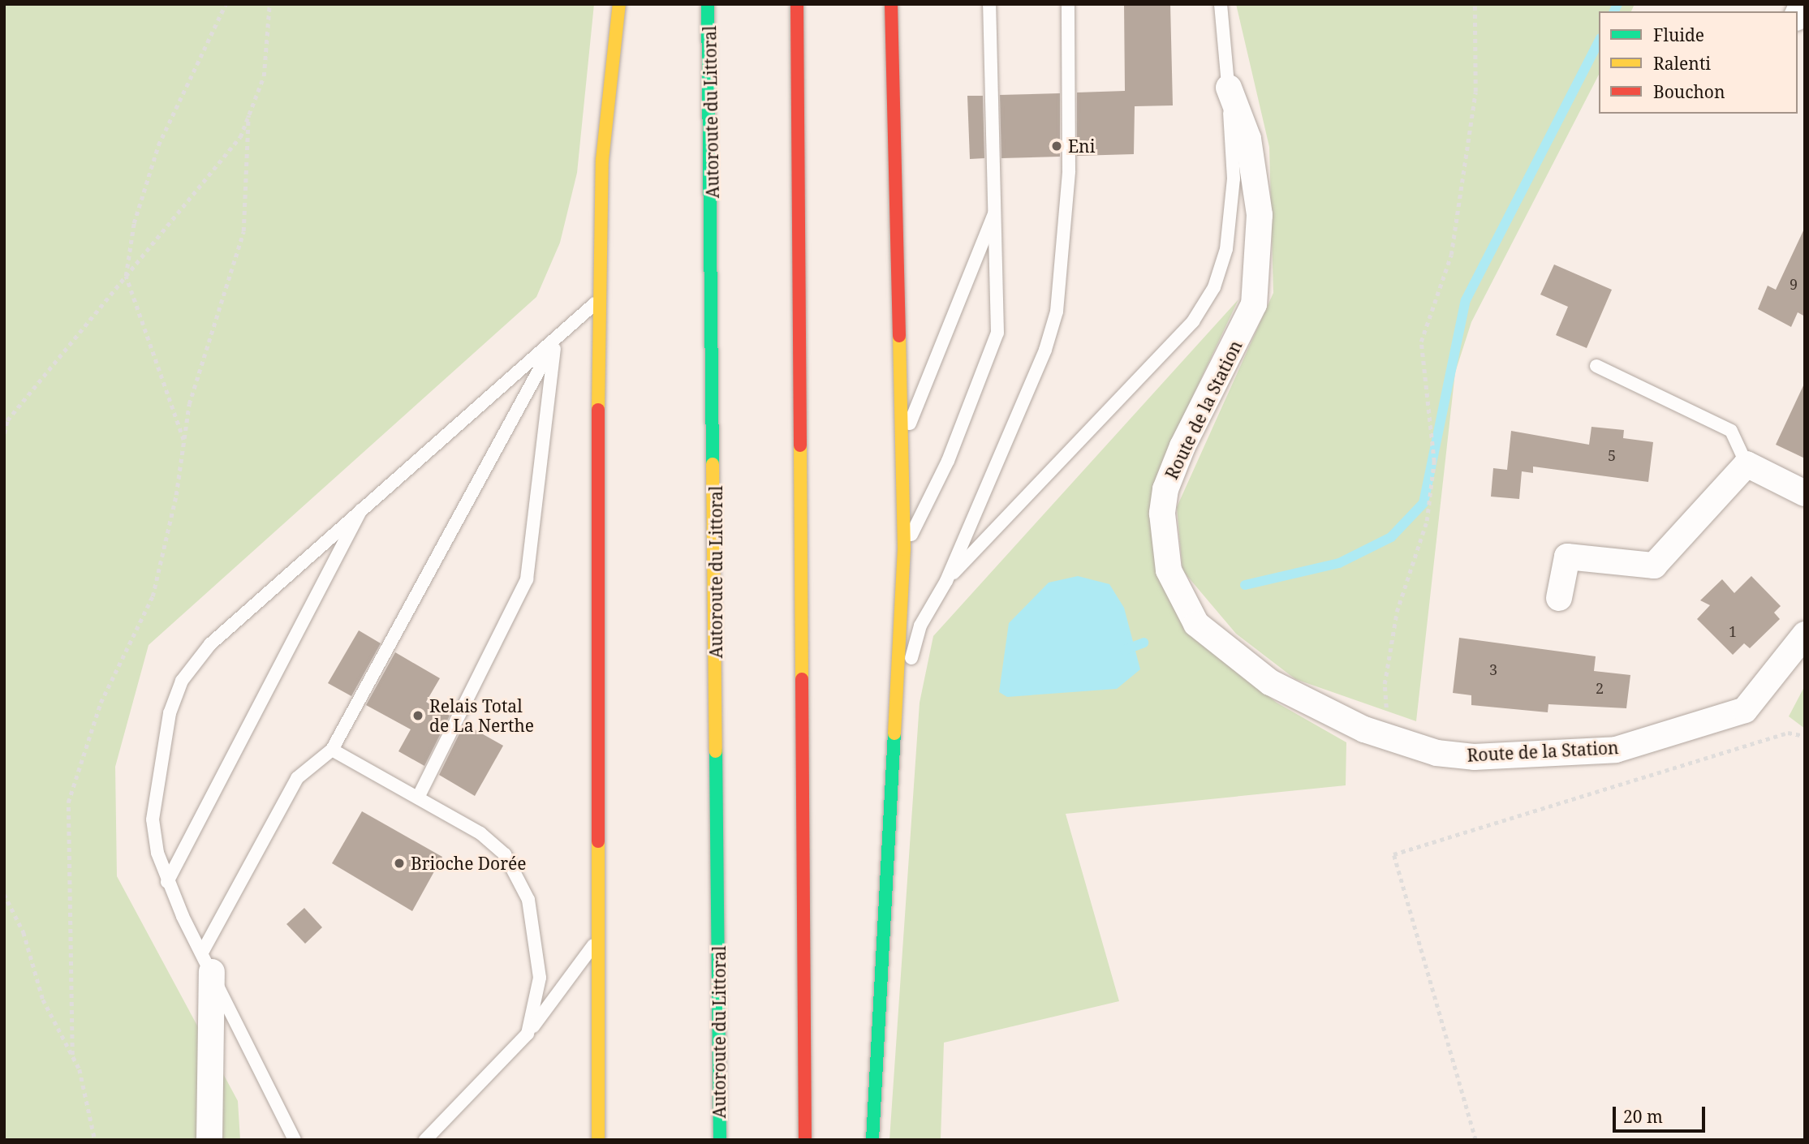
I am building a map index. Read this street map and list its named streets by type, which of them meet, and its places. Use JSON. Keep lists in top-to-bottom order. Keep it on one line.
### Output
{"streets":{"highway":["Autoroute du Littoral"],"street":["Route de la Station"]},"places":["Eni","Relais Total de La Nerthe","Brioche Dorée"],"house_numbers":["9","5","1","3","2"],"legend":["Fluide","Ralenti","Bouchon"],"scale_bar":"20 m"}
